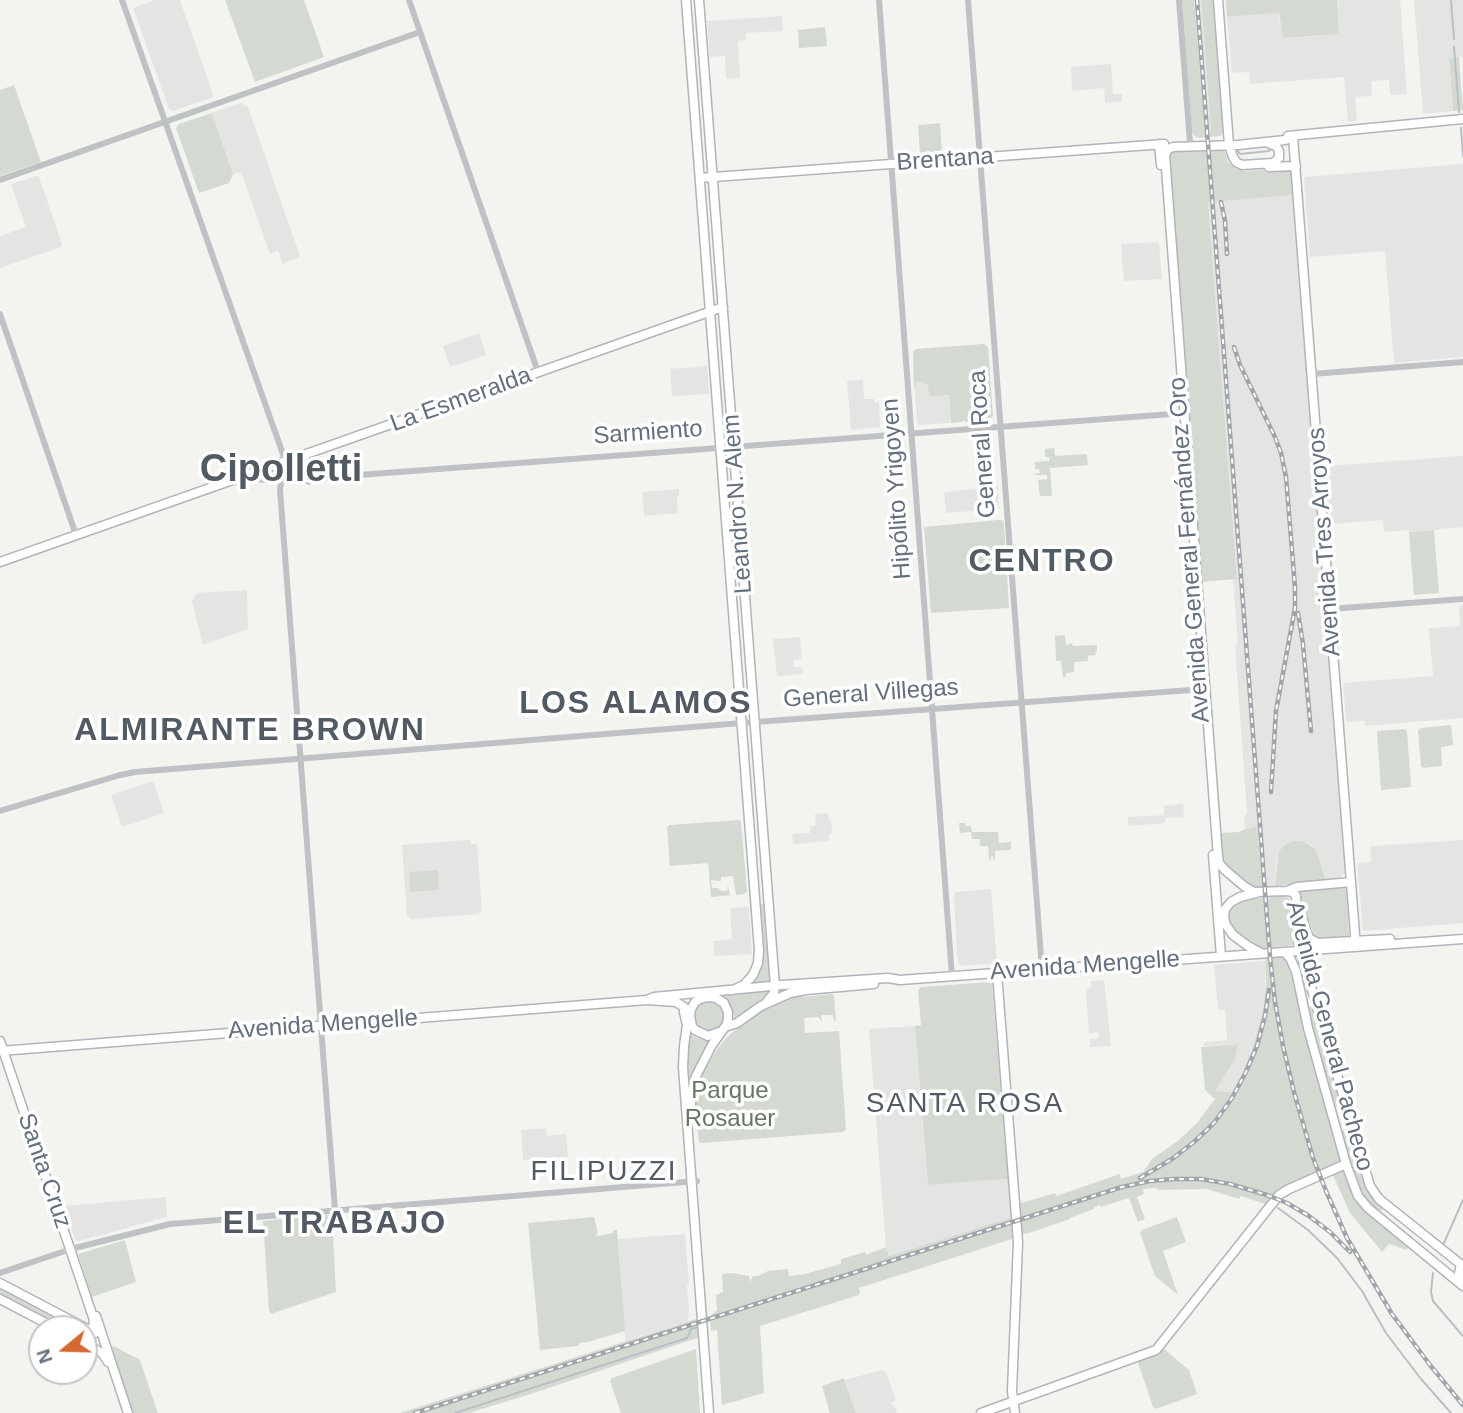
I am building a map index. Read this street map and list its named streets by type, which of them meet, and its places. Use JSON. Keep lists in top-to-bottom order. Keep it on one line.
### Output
{"streets":{"main road":["Brentana","La Esmeralda","Leandro N. Alem","Avenida Tres Arroyos","Avenida General Fernández Oro","Avenida Mengelle","Avenida General Pacheco","Santa Cruz"],"street":["Sarmiento","General Roca","Hipólito Yrigoyen","General Villegas"]},"crossings":[["Brentana","General Roca"],["Brentana","Hipólito Yrigoyen"],["Brentana","Leandro N. Alem"],["Brentana","Avenida General Fernández Oro"],["La Esmeralda","Sarmiento"],["La Esmeralda","Leandro N. Alem"],["Sarmiento","General Roca"],["Sarmiento","Hipólito Yrigoyen"],["Sarmiento","Leandro N. Alem"],["Sarmiento","Avenida General Fernández Oro"],["General Roca","General Villegas"],["General Roca","Avenida Mengelle"],["Hipólito Yrigoyen","General Villegas"],["Hipólito Yrigoyen","Avenida Mengelle"],["Leandro N. Alem","General Villegas"],["Leandro N. Alem","Avenida Mengelle"],["Avenida General Fernández Oro","General Villegas"],["Avenida General Fernández Oro","Avenida Mengelle"],["Avenida General Fernández Oro","Avenida General Pacheco"],["Avenida Mengelle","Avenida General Pacheco"],["Avenida Mengelle","Santa Cruz"]],"districts":["Cipolletti","CENTRO","LOS ALAMOS","ALMIRANTE BROWN","SANTA ROSA","FILIPUZZI","EL TRABAJO"],"parks":["Parque Rosauer"],"north":"left"}
